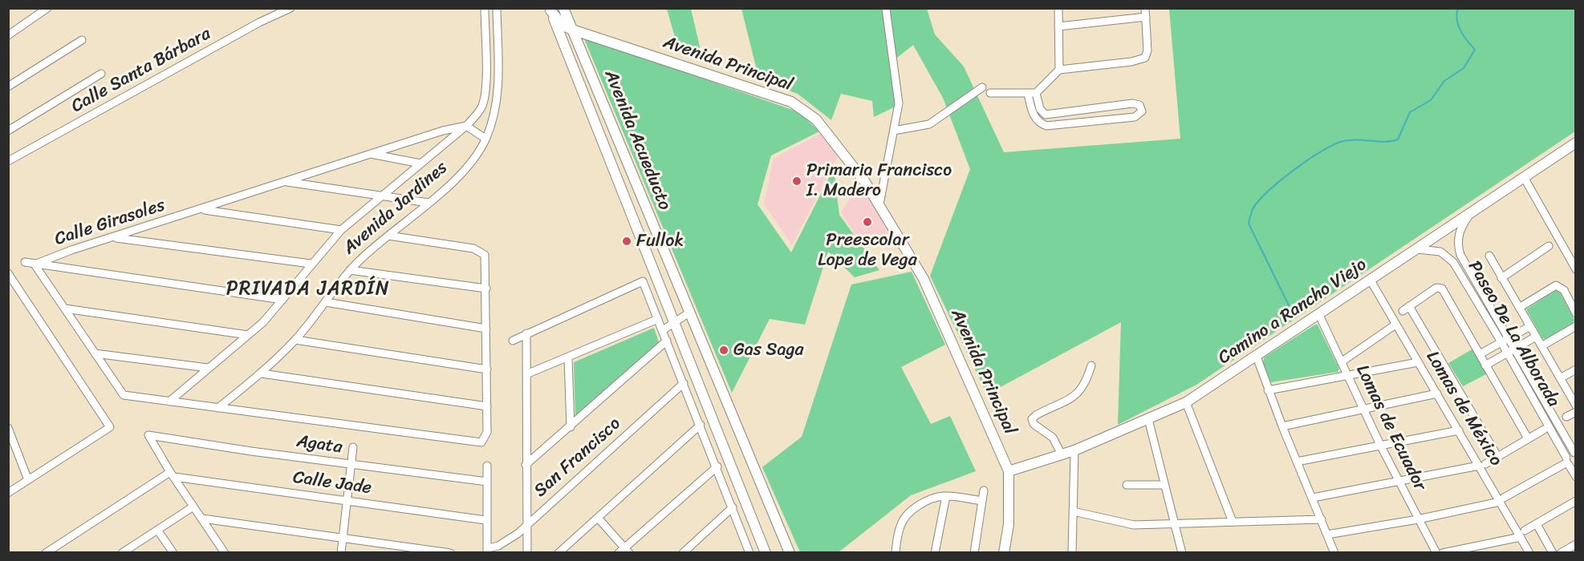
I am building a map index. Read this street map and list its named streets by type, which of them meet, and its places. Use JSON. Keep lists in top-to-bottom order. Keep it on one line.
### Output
{"streets":{"street":["Avenida Principal","Calle Santa Bárbara","Avenida Acueducto","Avenida Jardines","Calle Girasoles","Camino a Rancho Viejo","Paseo De La Alborada","Lomas de México","Lomas de Ecuador","Agata","San Francisco","Calle Jade"]},"crossings":[["Avenida Principal","Avenida Acueducto"],["Avenida Principal","Camino a Rancho Viejo"],["Avenida Jardines","Calle Girasoles"],["Camino a Rancho Viejo","Paseo De La Alborada"],["Camino a Rancho Viejo","Lomas de México"],["Camino a Rancho Viejo","Lomas de Ecuador"],["Agata","Calle Jade"]],"districts":["PRIVADA JARDÍN"],"places":["Primaria Francisco I. Madero","Preescolar Lope de Vega","Fullok","Gas Saga"]}
